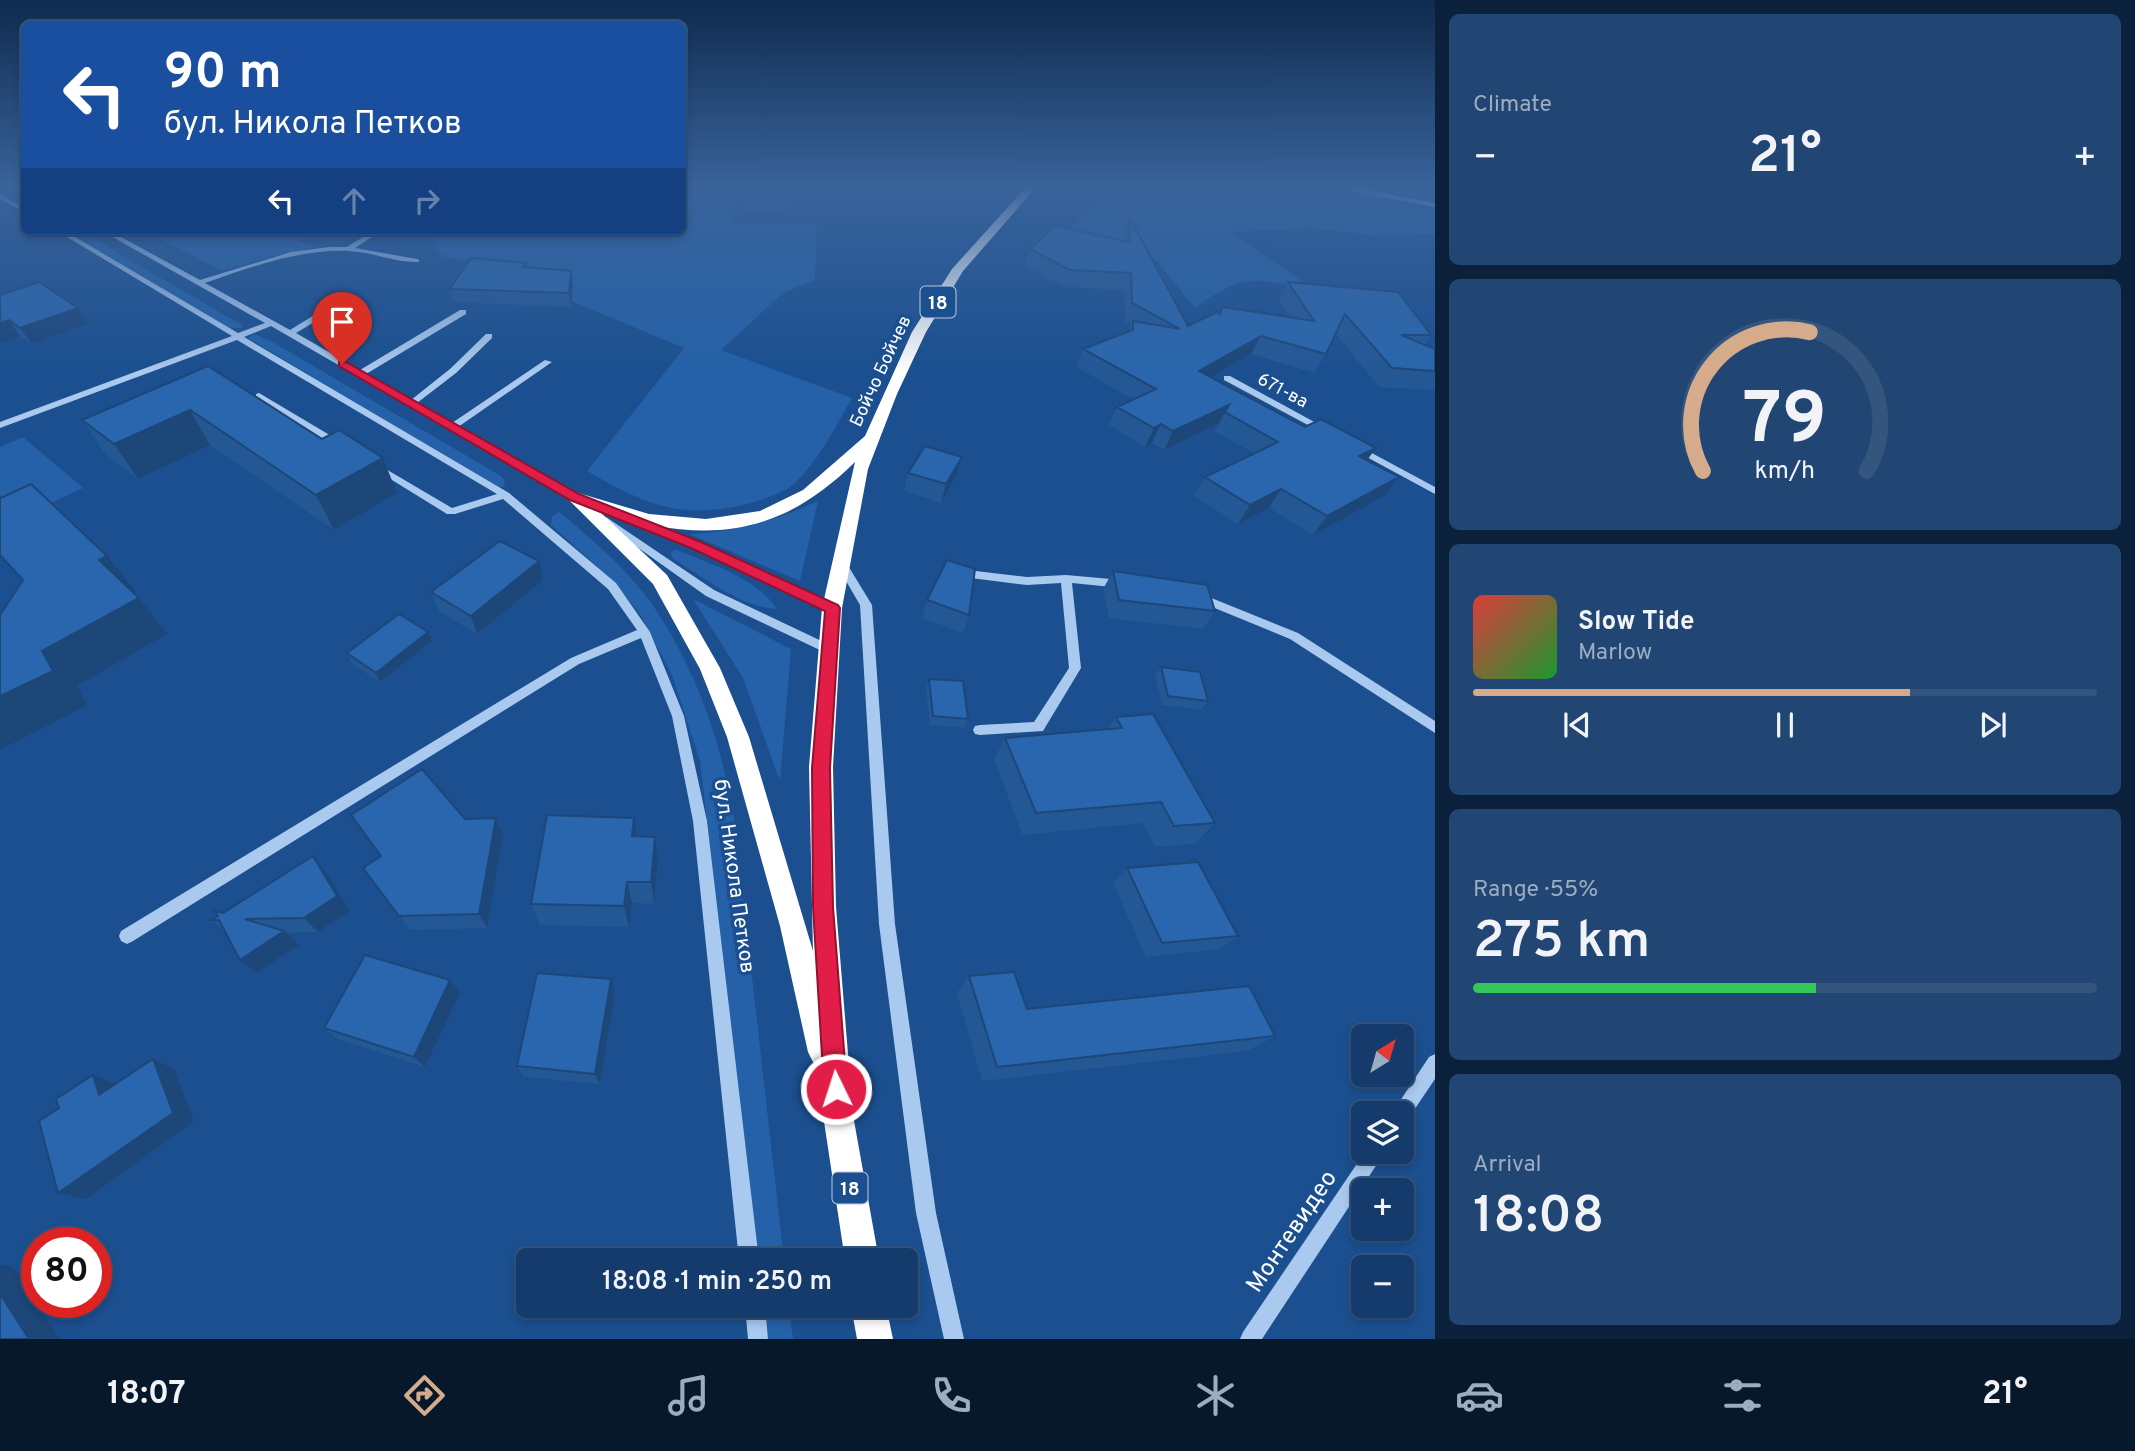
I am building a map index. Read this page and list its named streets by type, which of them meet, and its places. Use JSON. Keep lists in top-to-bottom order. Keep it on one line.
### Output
{"streets":{"highway":["18","Бойчо Бойчев"],"street":["671-ва","бул. Никола Петков","Монтевидео"]},"crossings":[["18","Бойчо Бойчев"]],"north":"top right","page":{"tile":["Climate",["Range · 55%","275 km"],["Arrival","18:08"]],"turn":["90 m","бул. Никола Петков"],"heat":["−","21°","+"],"song":["Slow Tide","Marlow"],"map_buttons":["+","−"],"limit":"80","trip":"18:08 · 1 min · 250 m","tabs":["18:07","21°"],"gauge":["79","km/h"]}}
